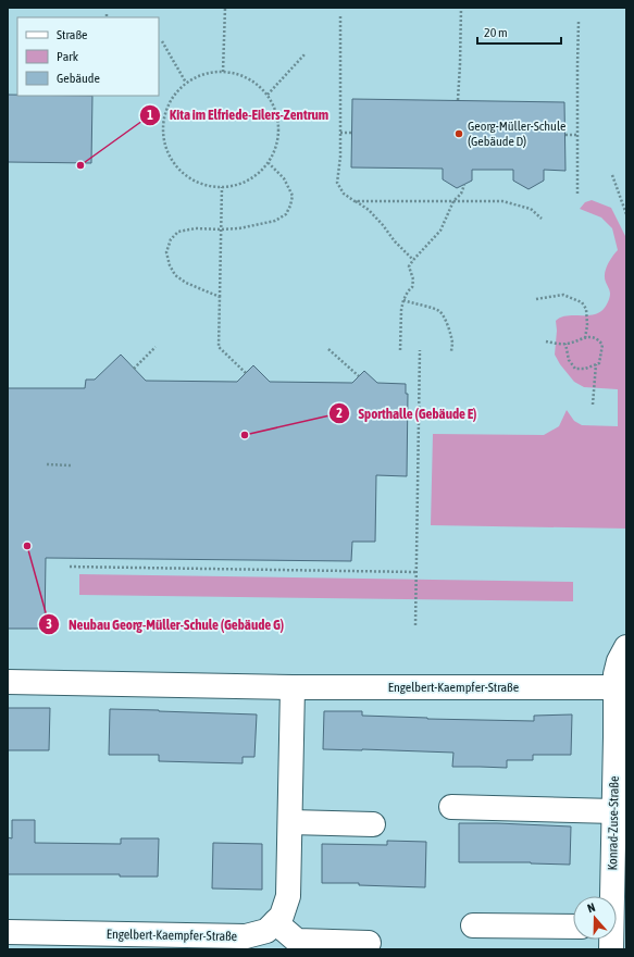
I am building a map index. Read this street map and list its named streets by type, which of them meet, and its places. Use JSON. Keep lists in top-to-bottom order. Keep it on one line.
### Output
{"streets":{"street":["Engelbert-Kaempfer-Straße","Konrad-Zuse-Straße"]},"crossings":[["Engelbert-Kaempfer-Straße","Konrad-Zuse-Straße"]],"places":["Georg-Müller-Schule (Gebäude D)","Kita im Elfriede-Eilers-Zentrum","Sporthalle (Gebäude E)","Neubau Georg-Müller-Schule (Gebäude G)"],"legend":["Straße","Park","Gebäude"],"scale_bar":"20 m","north":"top"}
